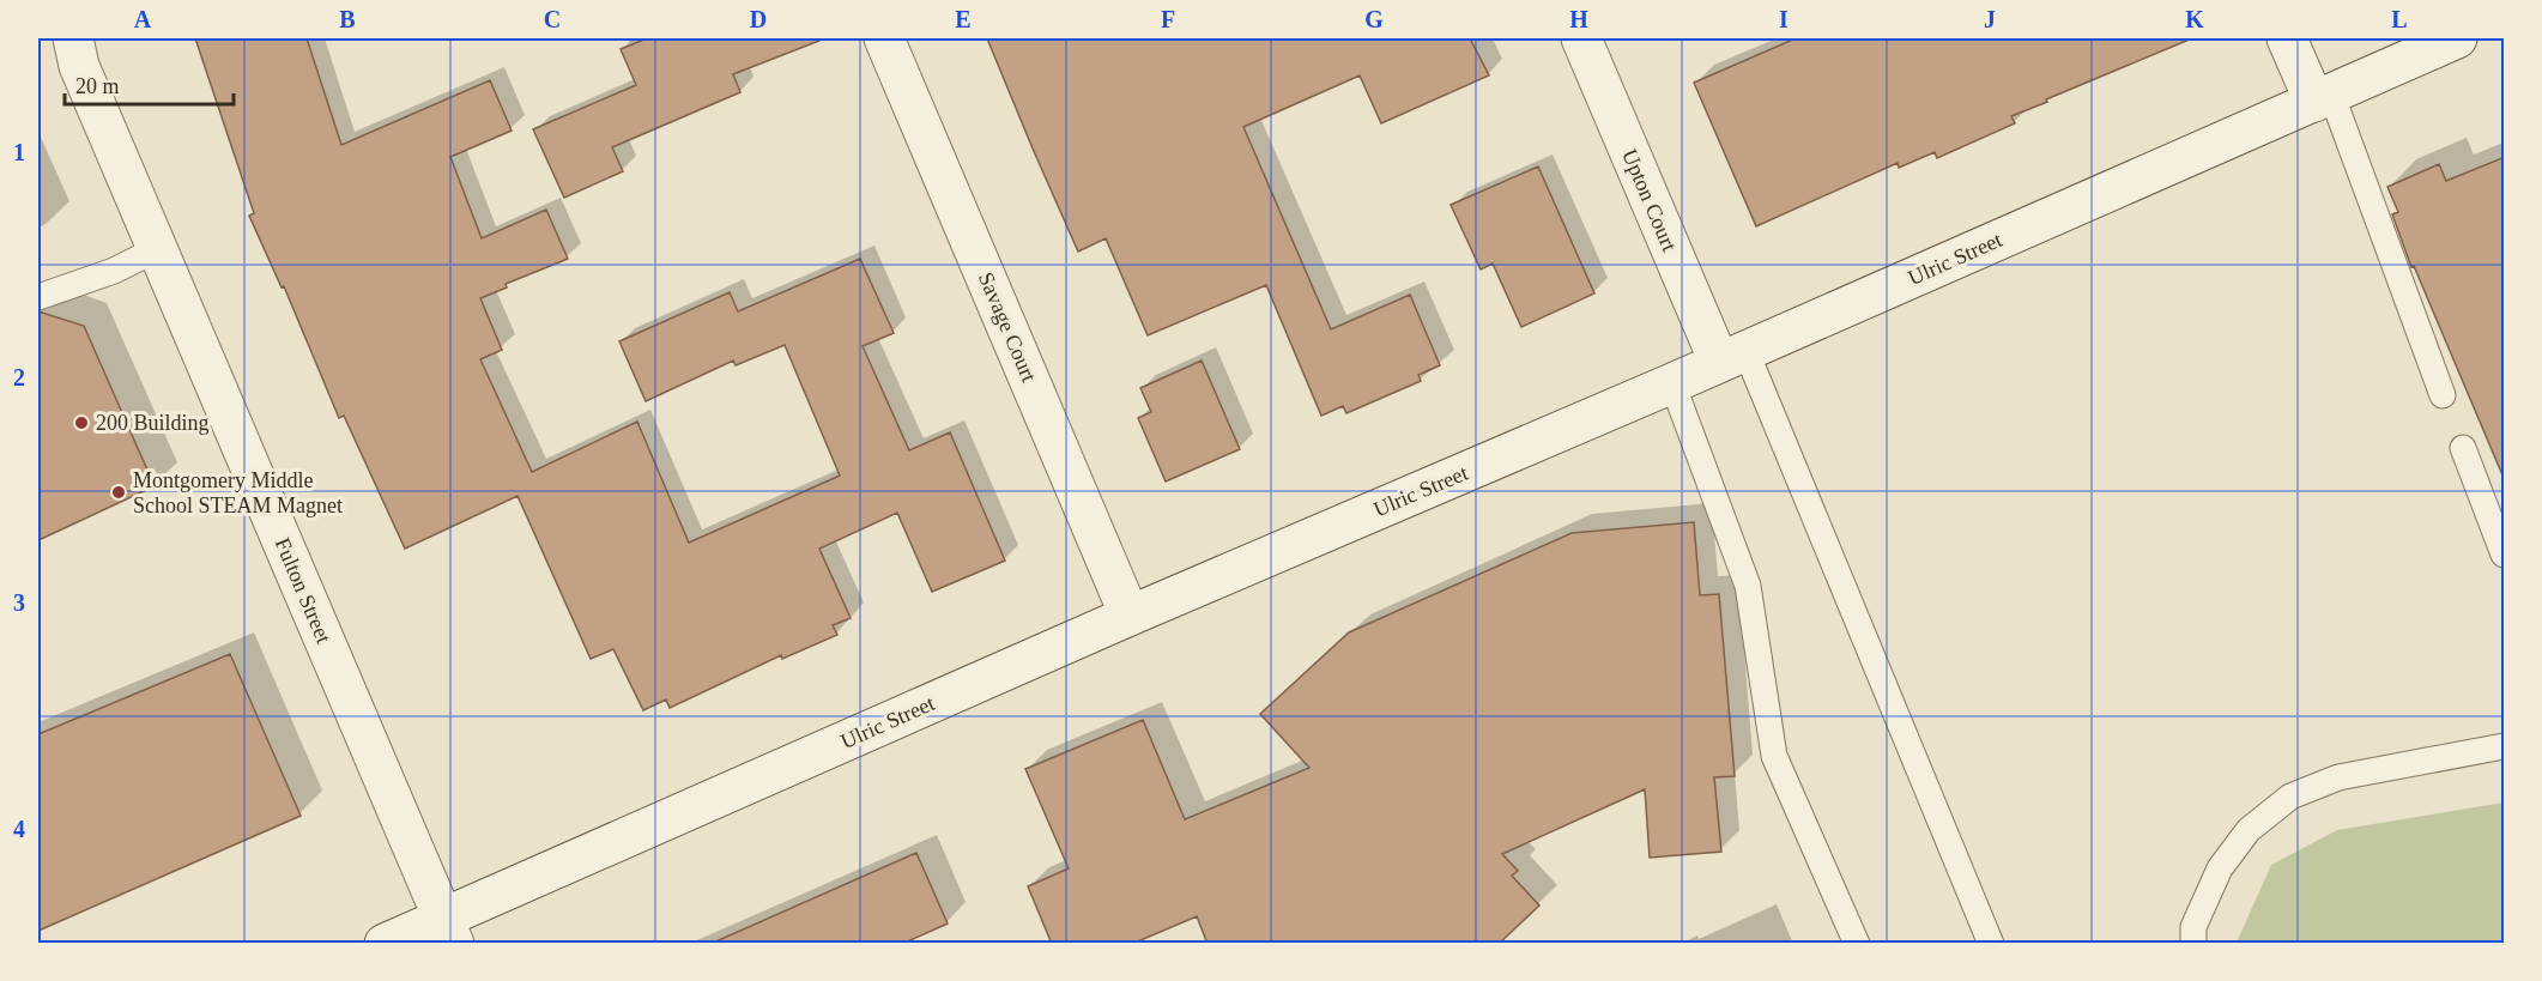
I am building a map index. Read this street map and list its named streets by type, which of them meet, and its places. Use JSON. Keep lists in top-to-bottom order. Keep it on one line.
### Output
{"streets":{"main road":["Upton Court","Ulric Street","Savage Court","Fulton Street"]},"crossings":[["Upton Court","Ulric Street"],["Ulric Street","Savage Court"],["Ulric Street","Fulton Street"]],"places":["200 Building","Montgomery Middle School STEAM Magnet"],"scale_bar":"20 m","grid":{"columns":["A","B","C","D","E","F","G","H","I","J","K","L"],"rows":["1","2","3","4"]}}
